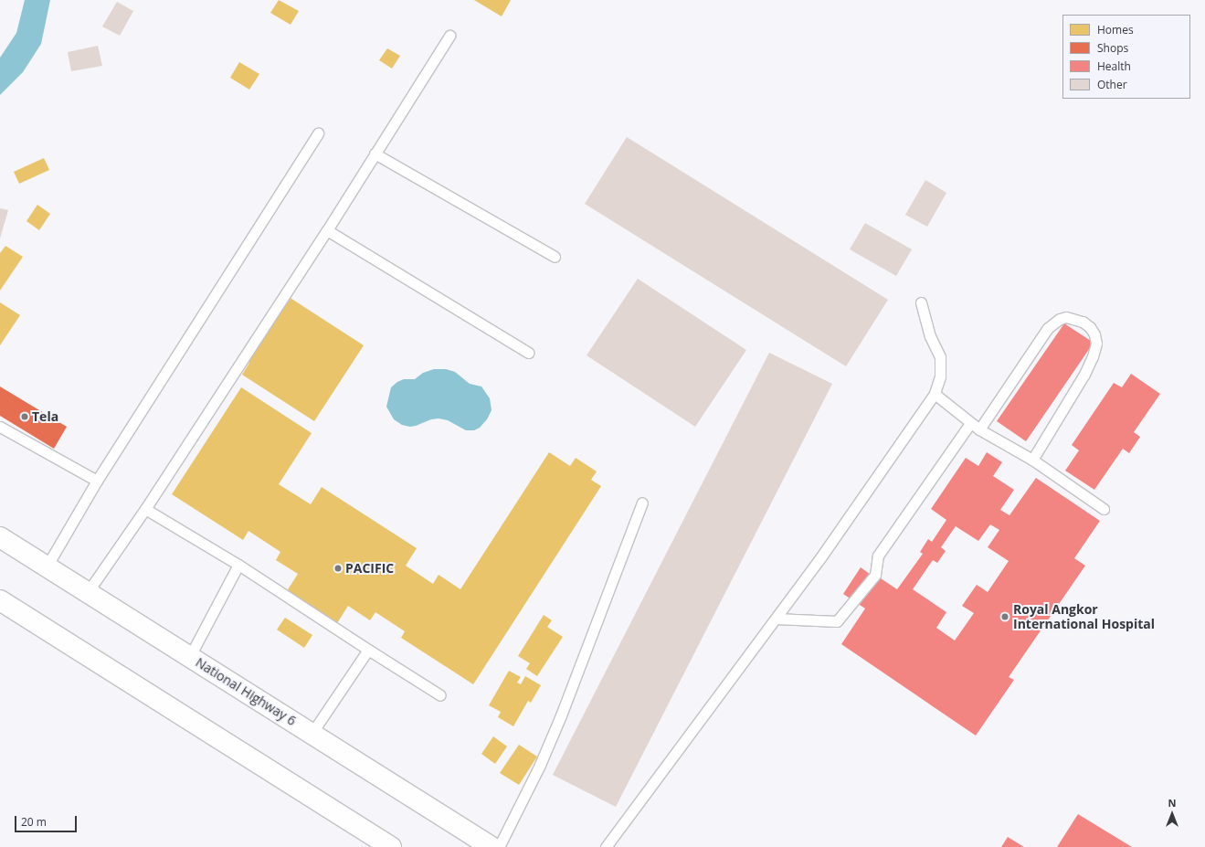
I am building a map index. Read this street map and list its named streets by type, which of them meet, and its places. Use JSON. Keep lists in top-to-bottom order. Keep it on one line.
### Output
{"streets":{"highway":["National Highway 6"]},"places":["Tela","PACIFIC","Royal Angkor International Hospital"],"legend":["Homes","Shops","Health","Other"],"scale_bar":"20 m","north":"top"}
